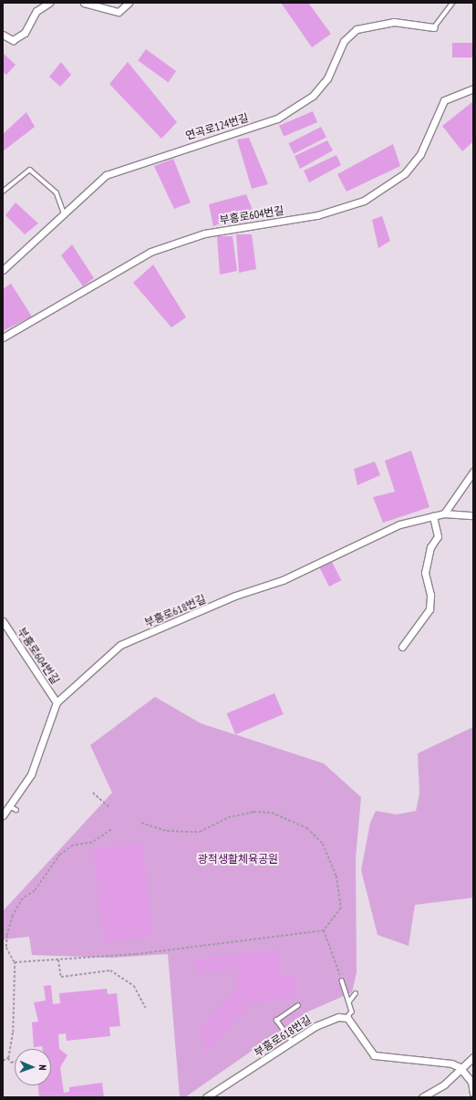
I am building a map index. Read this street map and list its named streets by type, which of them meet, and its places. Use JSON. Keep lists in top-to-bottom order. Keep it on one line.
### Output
{"streets":{"street":["연곡로124번길","부흥로604번길","부흥로618번길"]},"crossings":[["부흥로604번길","부흥로618번길"]],"parks":["광적생활체육공원"],"north":"right"}
